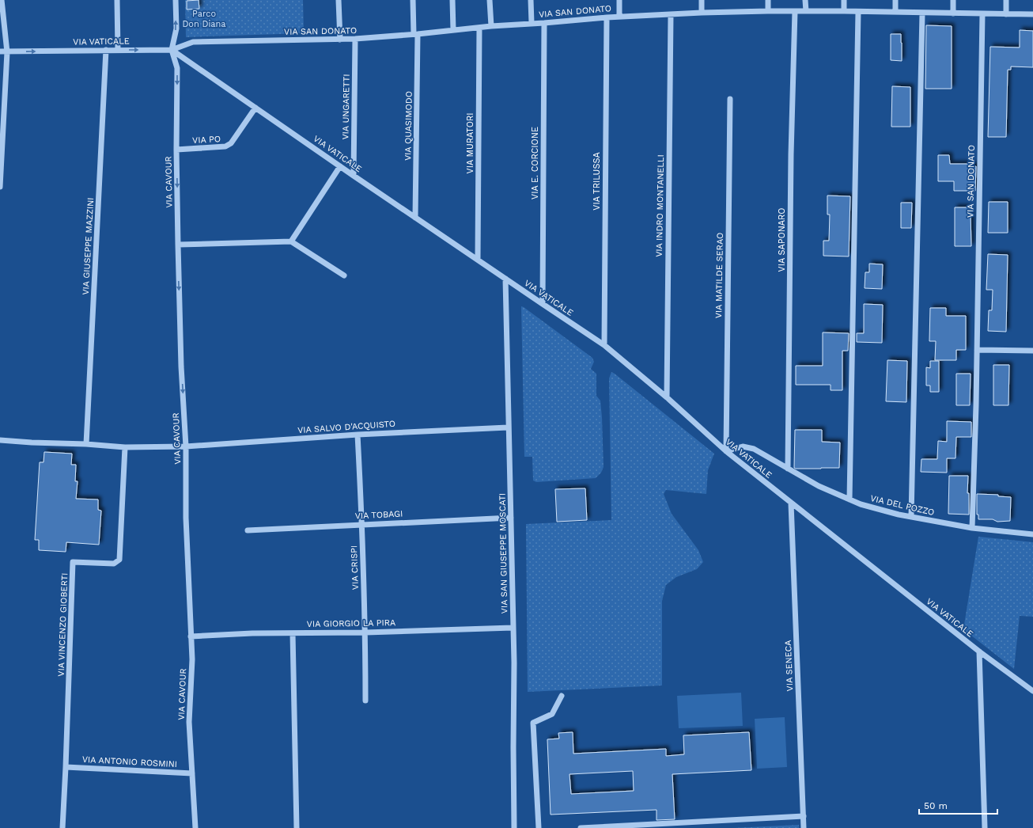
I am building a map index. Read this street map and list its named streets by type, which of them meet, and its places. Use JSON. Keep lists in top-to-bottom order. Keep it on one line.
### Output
{"streets":{"street":["VIA SAN DONATO","VIA VATICALE","VIA UNGARETTI","VIA QUASIMODO","VIA PO","VIA MURATORI","VIA E. CORCIONE","VIA TRILUSSA","VIA CAVOUR","VIA INDRO MONTANELLI","VIA SAPONARO","VIA GIUSEPPE MAZZINI","VIA MATILDE SERAO","VIA SALVO D'ACQUISTO","VIA DEL POZZO","VIA TOBAGI","VIA SAN GIUSEPPE MOSCATI","VIA CRISPI","VIA GIORGIO LA PIRA","VIA VINCENZO GIOBERTI","VIA SENECA","VIA ANTONIO ROSMINI"]},"crossings":[["VIA SAN DONATO","VIA VATICALE"],["VIA SAN DONATO","VIA UNGARETTI"],["VIA SAN DONATO","VIA QUASIMODO"],["VIA SAN DONATO","VIA MURATORI"],["VIA SAN DONATO","VIA E. CORCIONE"],["VIA SAN DONATO","VIA TRILUSSA"],["VIA SAN DONATO","VIA CAVOUR"],["VIA SAN DONATO","VIA INDRO MONTANELLI"],["VIA SAN DONATO","VIA SAPONARO"],["VIA SAN DONATO","VIA DEL POZZO"],["VIA VATICALE","VIA UNGARETTI"],["VIA VATICALE","VIA QUASIMODO"],["VIA VATICALE","VIA PO"],["VIA VATICALE","VIA MURATORI"],["VIA VATICALE","VIA E. CORCIONE"],["VIA VATICALE","VIA TRILUSSA"],["VIA VATICALE","VIA CAVOUR"],["VIA VATICALE","VIA INDRO MONTANELLI"],["VIA VATICALE","VIA GIUSEPPE MAZZINI"],["VIA VATICALE","VIA MATILDE SERAO"],["VIA VATICALE","VIA DEL POZZO"],["VIA VATICALE","VIA SAN GIUSEPPE MOSCATI"],["VIA VATICALE","VIA SENECA"],["VIA PO","VIA CAVOUR"],["VIA CAVOUR","VIA SALVO D'ACQUISTO"],["VIA CAVOUR","VIA GIORGIO LA PIRA"],["VIA CAVOUR","VIA ANTONIO ROSMINI"],["VIA SAPONARO","VIA DEL POZZO"],["VIA GIUSEPPE MAZZINI","VIA SALVO D'ACQUISTO"],["VIA MATILDE SERAO","VIA DEL POZZO"],["VIA SALVO D'ACQUISTO","VIA SAN GIUSEPPE MOSCATI"],["VIA SALVO D'ACQUISTO","VIA CRISPI"],["VIA SALVO D'ACQUISTO","VIA VINCENZO GIOBERTI"],["VIA TOBAGI","VIA SAN GIUSEPPE MOSCATI"],["VIA TOBAGI","VIA CRISPI"],["VIA SAN GIUSEPPE MOSCATI","VIA GIORGIO LA PIRA"],["VIA CRISPI","VIA GIORGIO LA PIRA"],["VIA VINCENZO GIOBERTI","VIA ANTONIO ROSMINI"]],"one_way":["VIA CAVOUR"],"parks":["Parco Don Diana"],"scale_bar":"50 m"}
